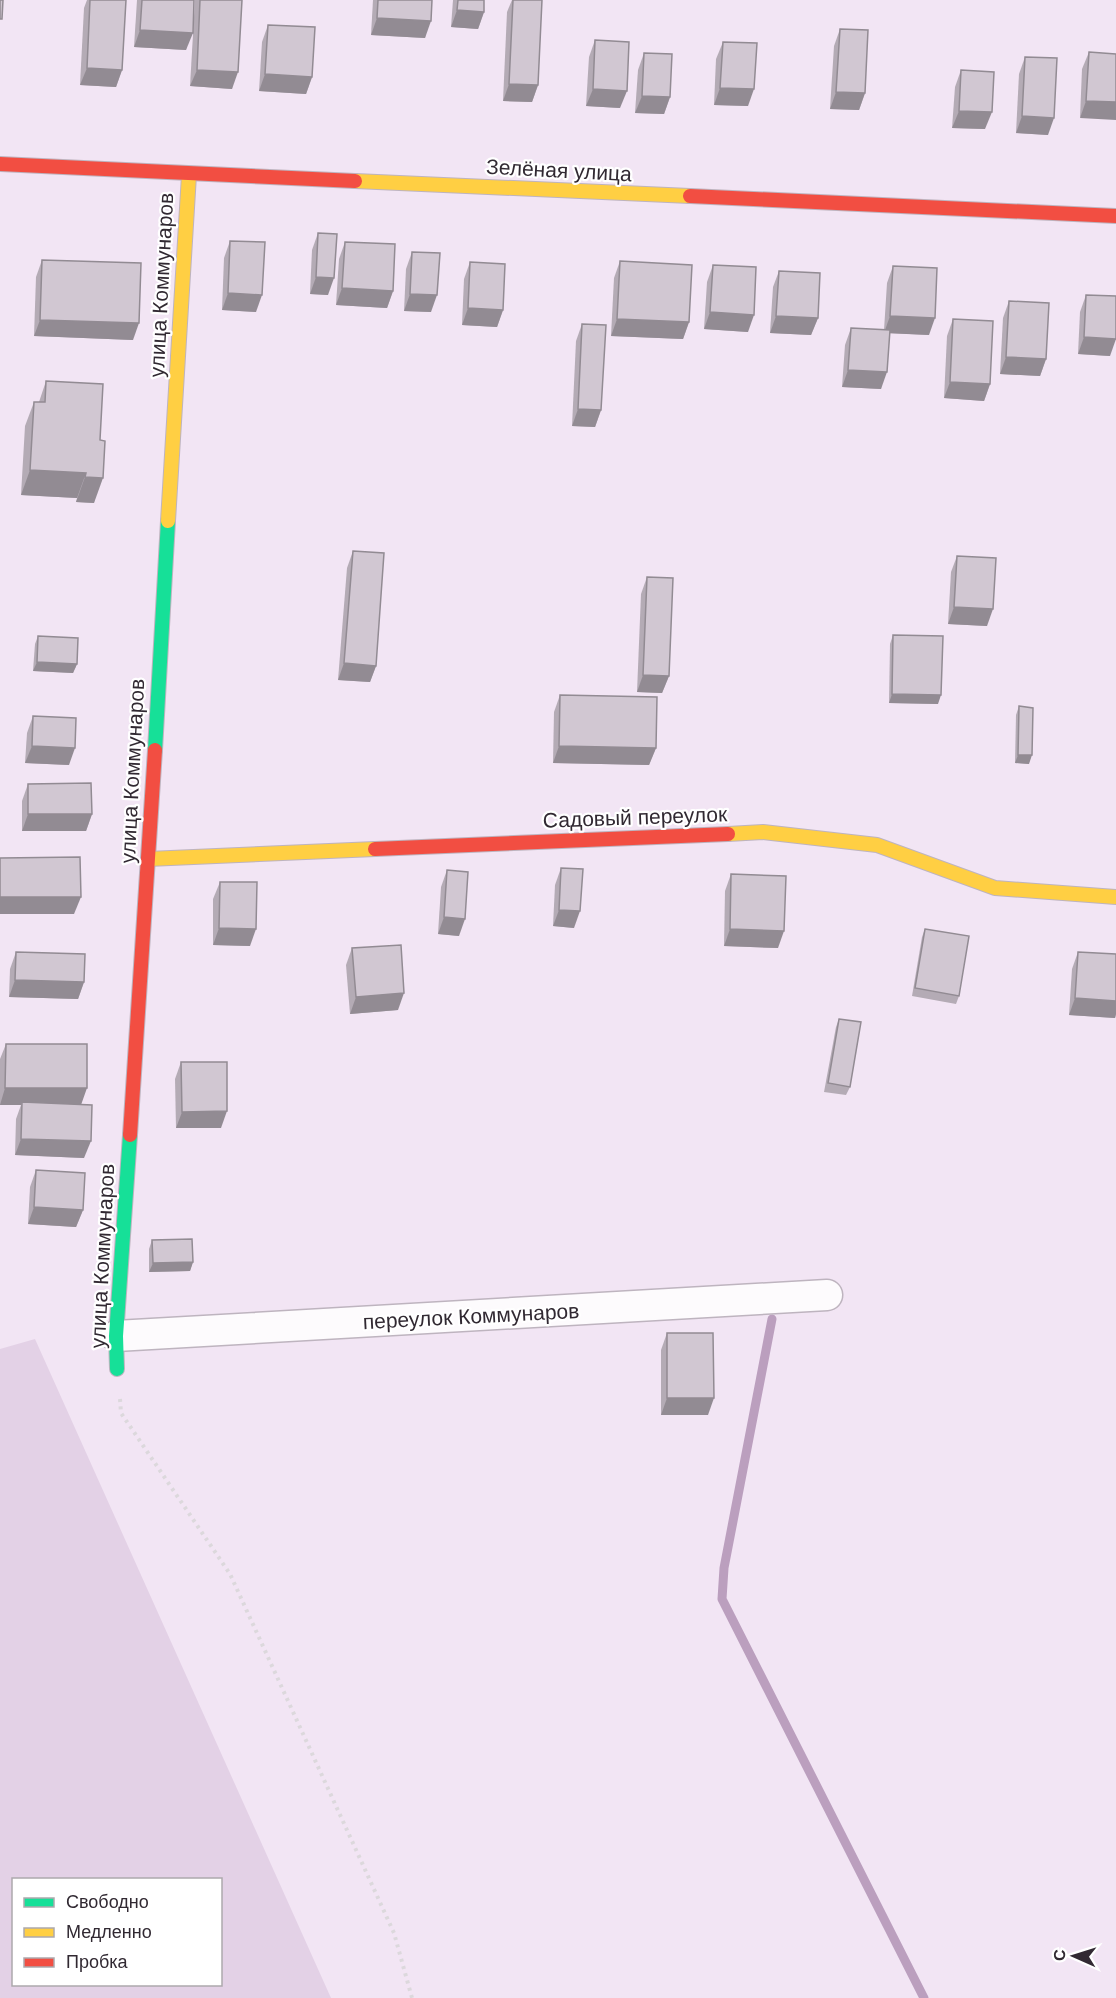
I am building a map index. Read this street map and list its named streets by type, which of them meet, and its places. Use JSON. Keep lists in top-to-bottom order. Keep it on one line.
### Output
{"streets":{"street":["Зелёная улица","улица Коммунаров","Садовый переулок","переулок Коммунаров"]},"crossings":[["Зелёная улица","улица Коммунаров"],["улица Коммунаров","Садовый переулок"],["улица Коммунаров","переулок Коммунаров"]],"legend":["Свободно","Медленно","Пробка"],"north":"left"}
